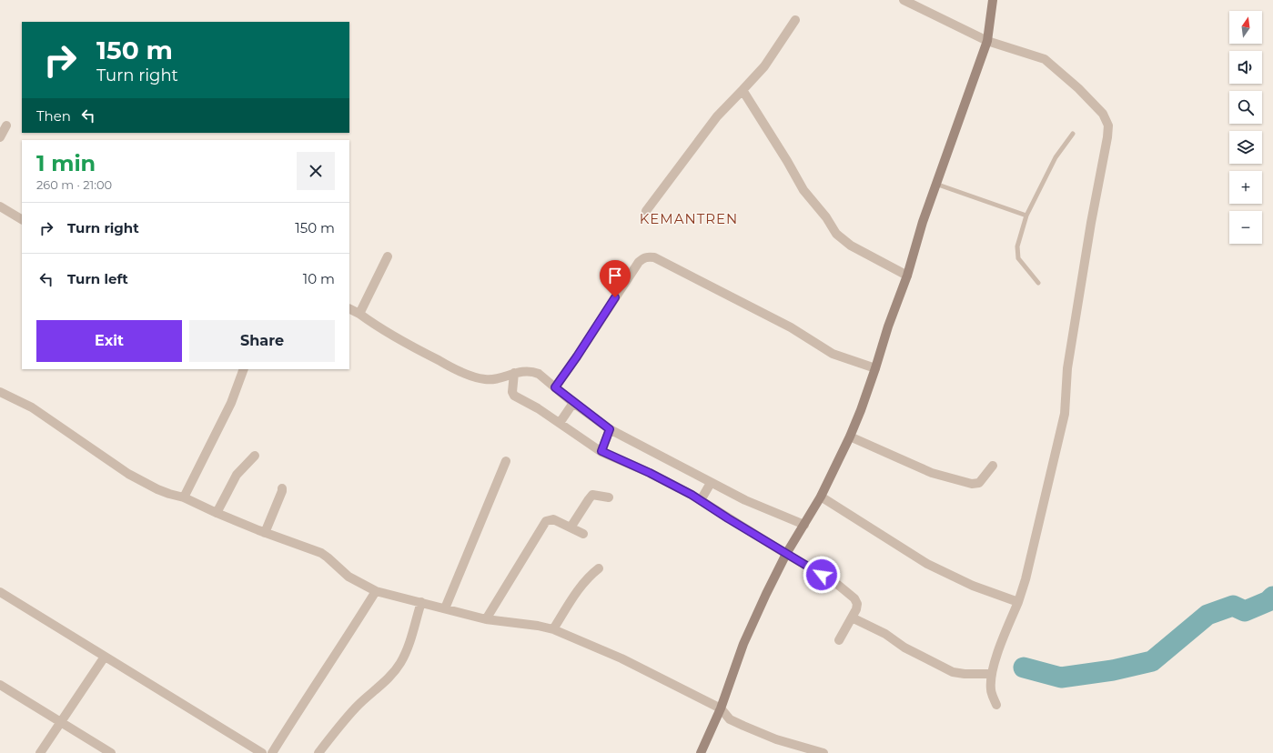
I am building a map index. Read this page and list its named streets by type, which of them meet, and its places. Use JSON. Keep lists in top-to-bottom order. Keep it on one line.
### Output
{"districts":["KEMANTREN"],"north":"top","page":{"map_buttons":["+","−"],"turn":["150 m","Turn right"],"then":"Then","heading":["1 min","260 m · 21:00"],"list":[{"name":"Turn right","value":"150 m"},{"name":"Turn left","value":"10 m"}],"buttons":["Exit","Share"]}}
